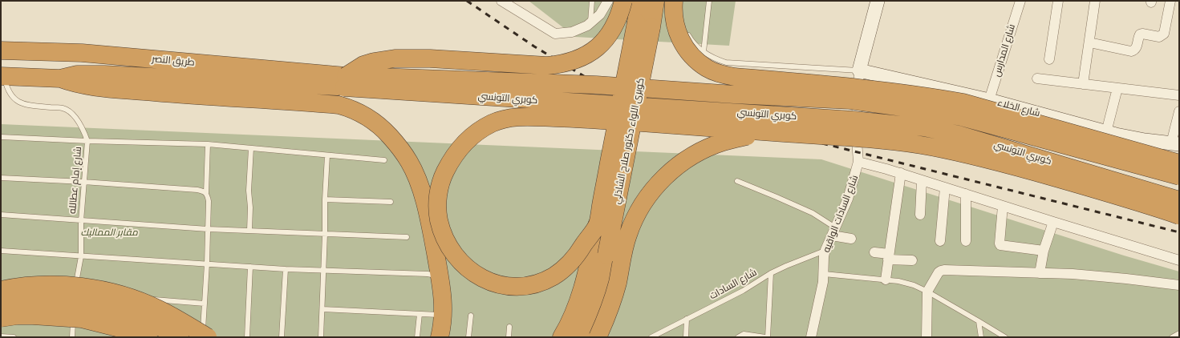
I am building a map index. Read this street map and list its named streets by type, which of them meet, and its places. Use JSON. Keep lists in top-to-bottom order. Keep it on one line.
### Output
{"streets":{"highway":["طريق النصر","كوبري التونسي","كوبرى اللواء دكتور صلاح الشاذلي"],"street":["شارع المدارس","شارع الخلاء","شارع السادات الواقيه"],"lane":["شارع إمام عطالله","شارع السادات"]},"crossings":[["شارع المدارس","شارع الخلاء"],["طريق النصر","كوبري التونسي"],["طريق النصر","شارع إمام عطالله"],["شارع الخلاء","شارع السادات الواقيه"],["شارع السادات الواقيه","شارع السادات"]],"parks":["مقابر المماليك"]}
